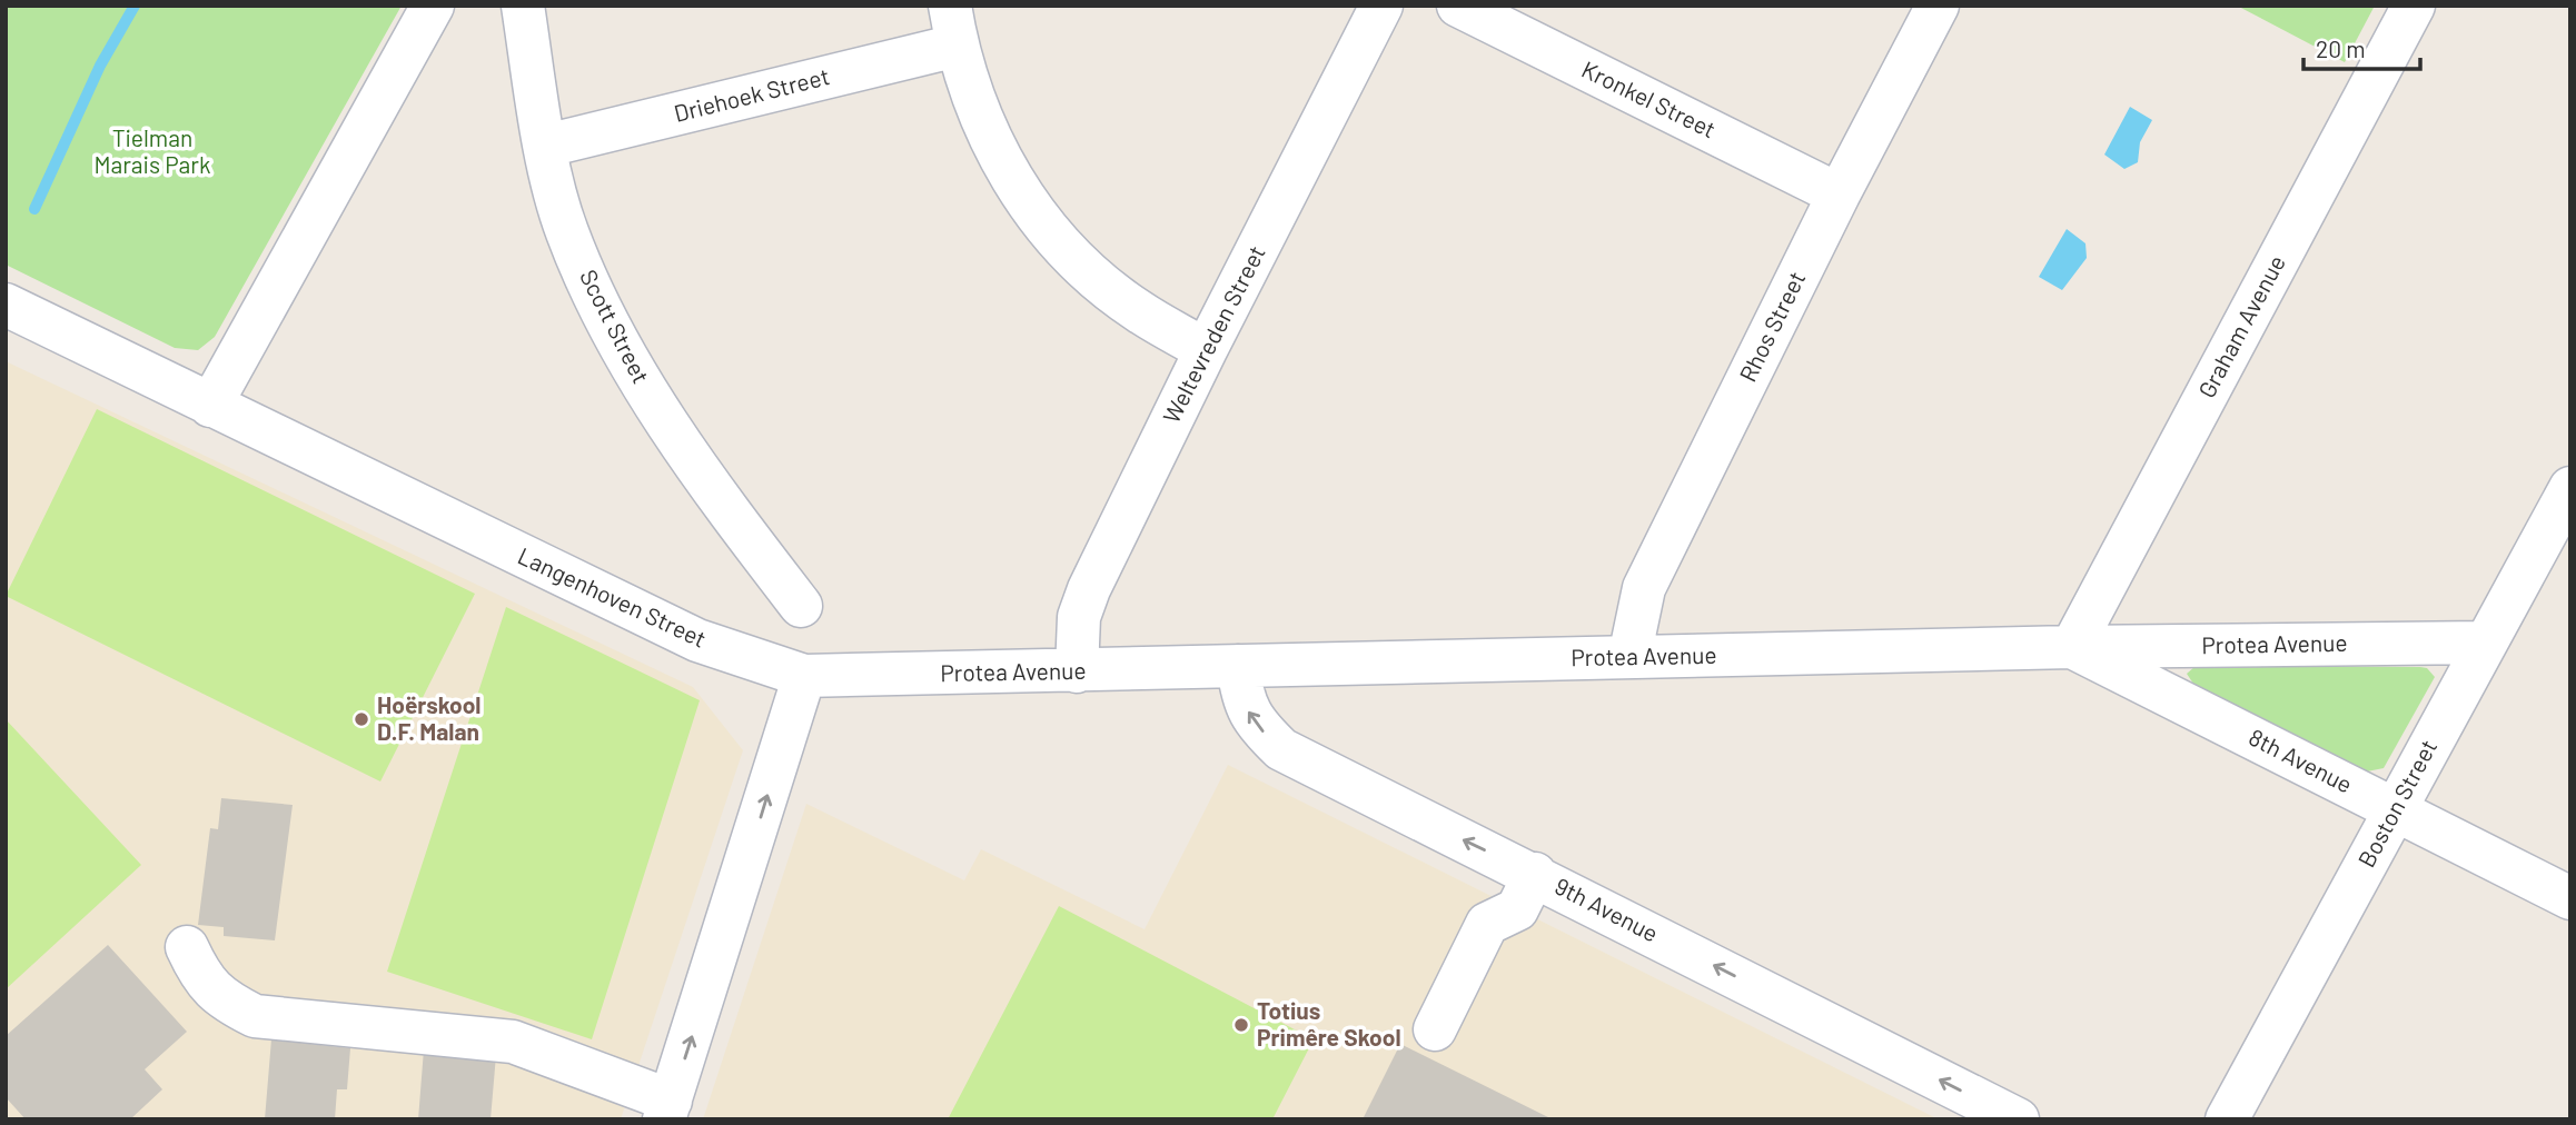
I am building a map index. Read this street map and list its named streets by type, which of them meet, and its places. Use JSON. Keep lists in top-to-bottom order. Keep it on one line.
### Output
{"streets":{"street":["Driehoek Street","Kronkel Street","Scott Street","Rhos Street","Graham Avenue","Weltevreden Street","Langenhoven Street","Protea Avenue","8th Avenue","Boston Street","9th Avenue"]},"crossings":[["Driehoek Street","Scott Street"],["Kronkel Street","Rhos Street"],["Rhos Street","Protea Avenue"],["Graham Avenue","Protea Avenue"],["Graham Avenue","8th Avenue"],["Weltevreden Street","Protea Avenue"],["Langenhoven Street","Protea Avenue"],["Protea Avenue","8th Avenue"],["Protea Avenue","Boston Street"],["Protea Avenue","9th Avenue"],["8th Avenue","Boston Street"]],"one_way":["9th Avenue"],"parks":["Tielman Marais Park"],"places":["Hoërskool D.F. Malan","Totius Primêre Skool"],"scale_bar":"20 m"}
